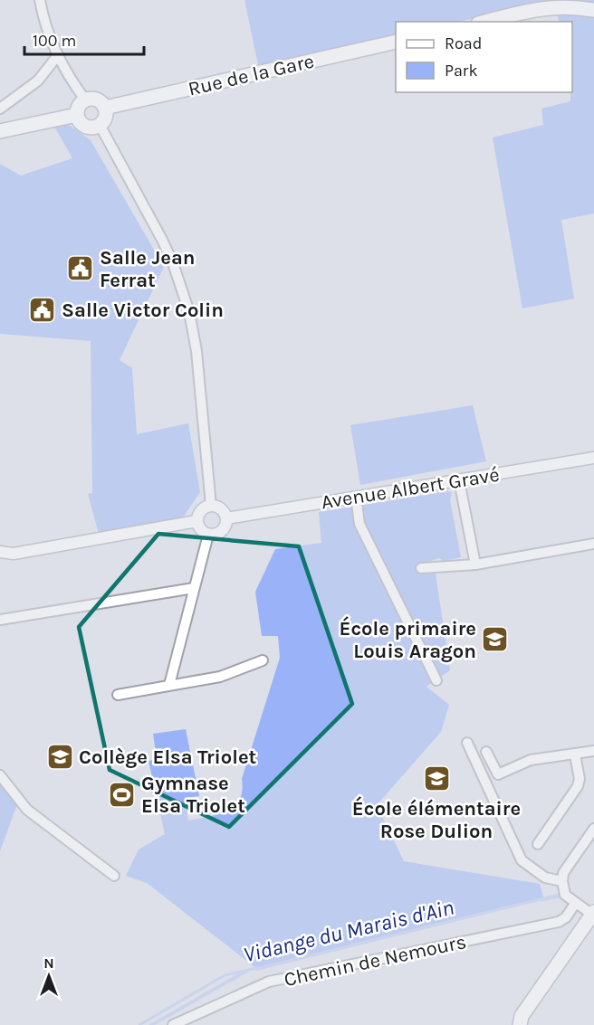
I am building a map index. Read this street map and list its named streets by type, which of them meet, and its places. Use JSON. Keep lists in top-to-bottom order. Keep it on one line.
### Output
{"streets":{"main road":["Rue de la Gare"],"street":["Avenue Albert Gravé","Chemin de Nemours"]},"water":["Vidange du Marais d'Ain"],"places":{"public building":["Salle Jean Ferrat","Salle Victor Colin"],"school or university":["École primaire Louis Aragon","Collège Elsa Triolet","École élémentaire Rose Dulion"],"sports":["Gymnase Elsa Triolet"]},"legend":["Road","Park"],"scale_bar":"100 m","north":"top"}
